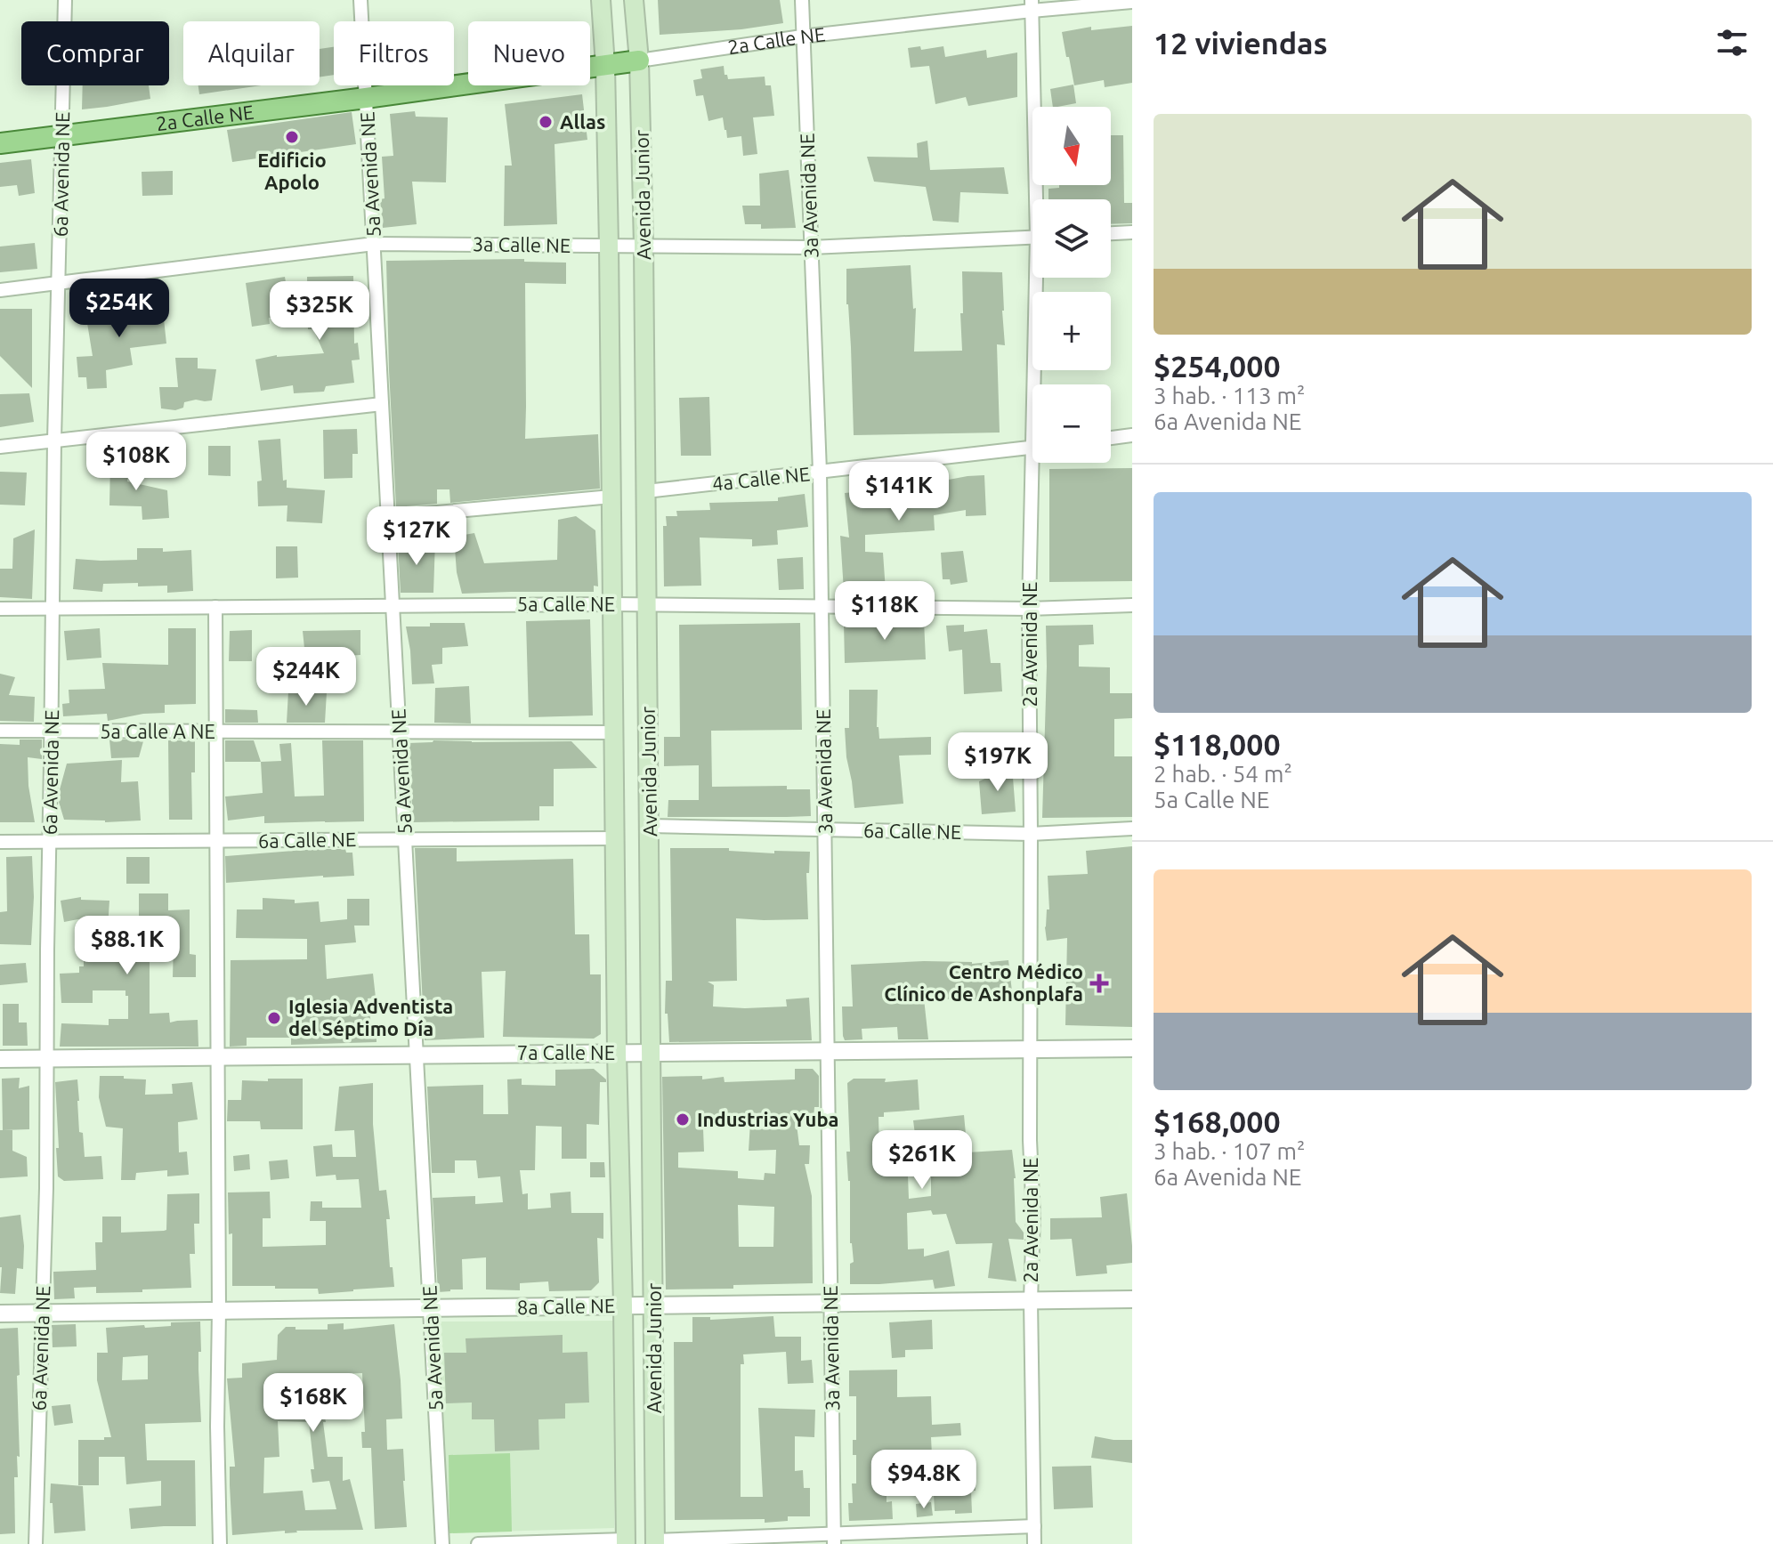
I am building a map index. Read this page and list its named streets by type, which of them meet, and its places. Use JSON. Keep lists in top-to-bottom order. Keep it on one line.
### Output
{"streets":{"main road":["2a Calle NE","Avenida Junior"],"street":["6a Avenida NE","5a Avenida NE","3a Avenida NE","3a Calle NE","4a Calle NE","5a Calle NE","2a Avenida NE","5a Calle A NE","6a Calle NE","7a Calle NE","8a Calle NE"]},"crossings":[["2a Calle NE","6a Avenida NE"],["2a Calle NE","5a Avenida NE"],["2a Calle NE","Avenida Junior"],["2a Calle NE","3a Avenida NE"],["2a Calle NE","2a Avenida NE"],["6a Avenida NE","3a Calle NE"],["6a Avenida NE","5a Calle NE"],["6a Avenida NE","5a Calle A NE"],["6a Avenida NE","6a Calle NE"],["6a Avenida NE","7a Calle NE"],["6a Avenida NE","8a Calle NE"],["5a Avenida NE","3a Calle NE"],["5a Avenida NE","5a Calle NE"],["5a Avenida NE","5a Calle A NE"],["5a Avenida NE","6a Calle NE"],["5a Avenida NE","7a Calle NE"],["5a Avenida NE","8a Calle NE"],["Avenida Junior","3a Calle NE"],["Avenida Junior","4a Calle NE"],["Avenida Junior","5a Calle NE"],["Avenida Junior","5a Calle A NE"],["Avenida Junior","6a Calle NE"],["Avenida Junior","7a Calle NE"],["Avenida Junior","8a Calle NE"],["3a Avenida NE","3a Calle NE"],["3a Avenida NE","4a Calle NE"],["3a Avenida NE","5a Calle NE"],["3a Avenida NE","6a Calle NE"],["3a Avenida NE","7a Calle NE"],["3a Avenida NE","8a Calle NE"],["5a Calle NE","2a Avenida NE"],["2a Avenida NE","6a Calle NE"],["2a Avenida NE","7a Calle NE"],["2a Avenida NE","8a Calle NE"]],"places":{"other":["Allas","Edificio Apolo","Iglesia Adventista del Séptimo Día","Industrias Yuba"],"health":["Centro Médico Clínico de Ashonplafa"]},"north":"bottom","page":{"heading":"12 viviendas","chip":["Comprar","Alquilar","Filtros","Nuevo"],"list":[{"name":"$254,000","note":"3 hab. · 113 m² · 6a Avenida NE"},{"name":"$118,000","note":"2 hab. · 54 m² · 5a Calle NE"},{"name":"$168,000","note":"3 hab. · 107 m² · 6a Avenida NE"}],"map_buttons":["+","−"],"price":["$254K","$325K","$108K","$141K","$127K","$118K","$244K","$197K","$88.1K","$261K","$168K","$94.8K"]}}
